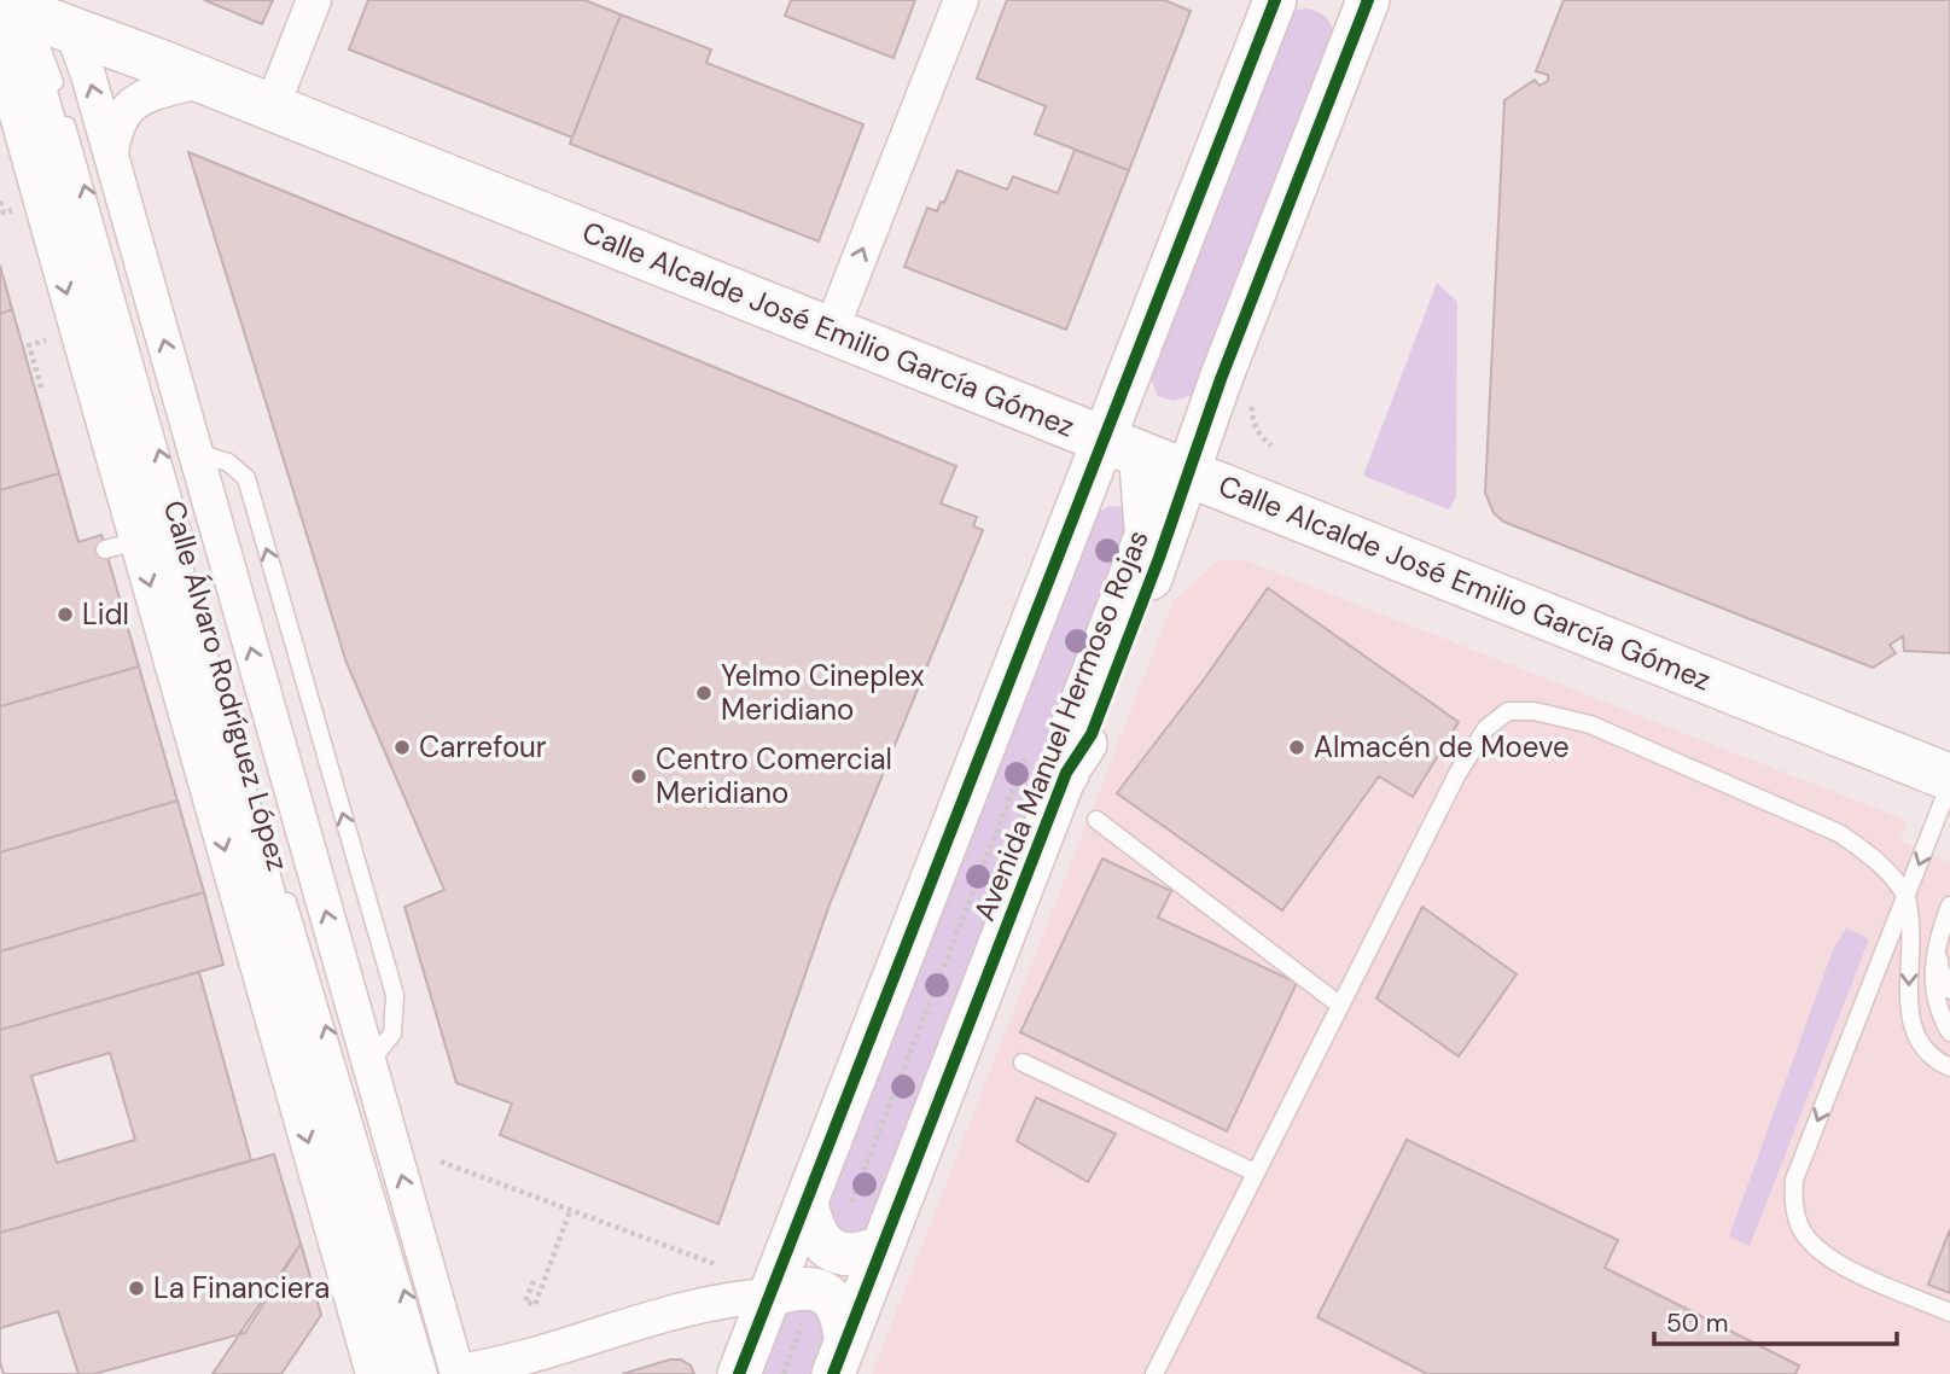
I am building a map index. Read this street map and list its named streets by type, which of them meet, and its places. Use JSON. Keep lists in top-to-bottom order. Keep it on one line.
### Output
{"streets":{"main road":["Calle Alcalde José Emilio García Gómez"],"street":["Calle Álvaro Rodríguez López","Avenida Manuel Hermoso Rojas"]},"crossings":[["Calle Alcalde José Emilio García Gómez","Calle Álvaro Rodríguez López"],["Calle Alcalde José Emilio García Gómez","Avenida Manuel Hermoso Rojas"]],"places":["Lidl","Yelmo Cineplex Meridiano","Carrefour","Almacén de Moeve","Centro Comercial Meridiano","La Financiera"],"scale_bar":"50 m"}
